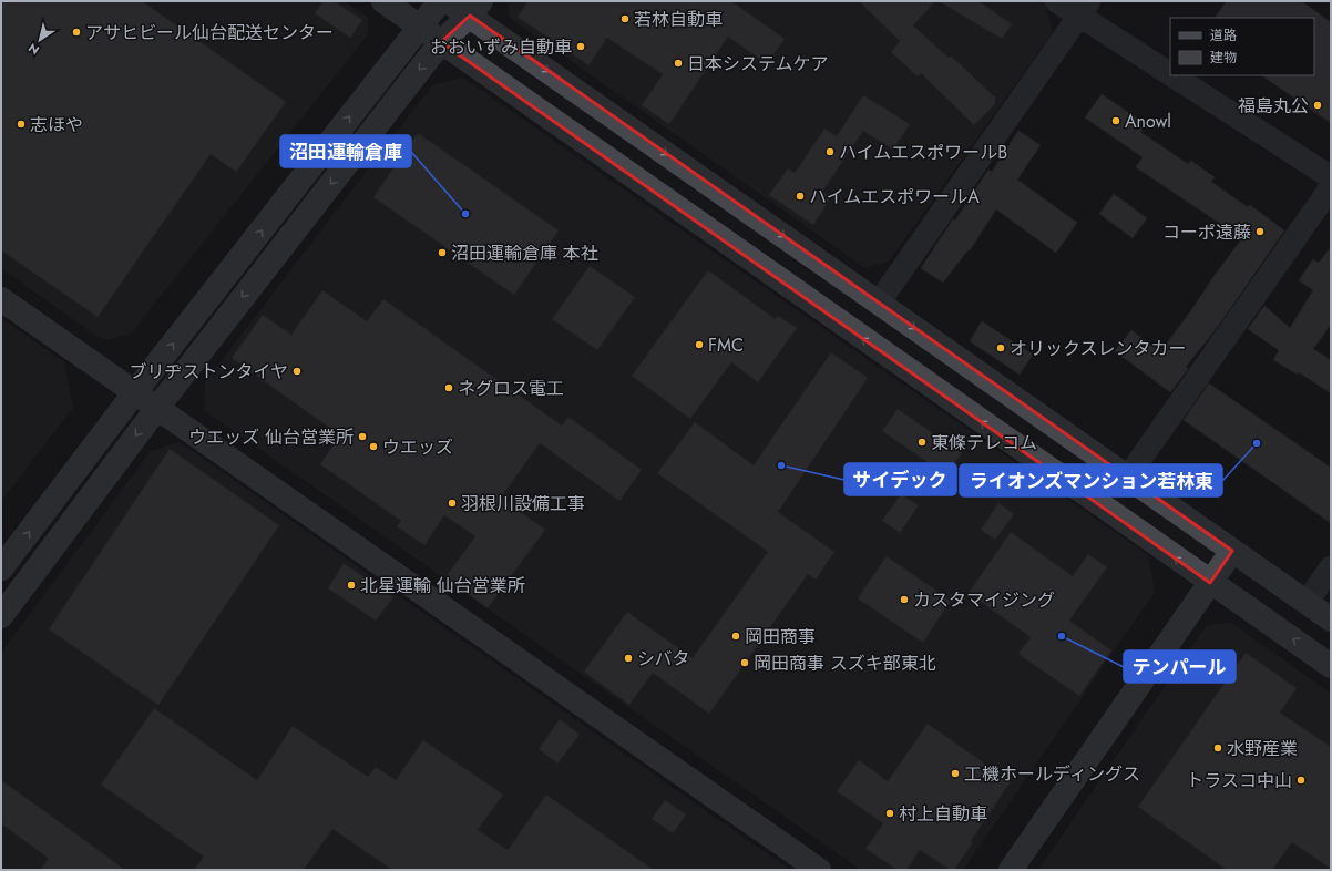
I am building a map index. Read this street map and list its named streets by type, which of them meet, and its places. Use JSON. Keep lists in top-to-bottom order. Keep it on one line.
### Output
{"places":["若林自動車","アサヒビール仙台配送センター","おおいずみ自動車","日本システムケア","福島丸公","Anowl","志ほや","ハイムエスポワールB","ハイムエスポワールA","沼田運輸倉庫","コーポ遠藤","沼田運輸倉庫 本社","FMC","オリックスレンタカー","ブリヂストンタイヤ","ネグロス電工","ウエッズ 仙台営業所","東條テレコム","ライオンズマンション若林東","ウエッズ","サイデック","羽根川設備工事","北星運輸 仙台営業所","カスタマイジング","岡田商事","テンパール","シバタ","岡田商事 スズキ部東北","水野産業","工機ホールディングス","トラスコ中山","村上自動車"],"legend":["道路","建物"],"north":"bottom left"}
